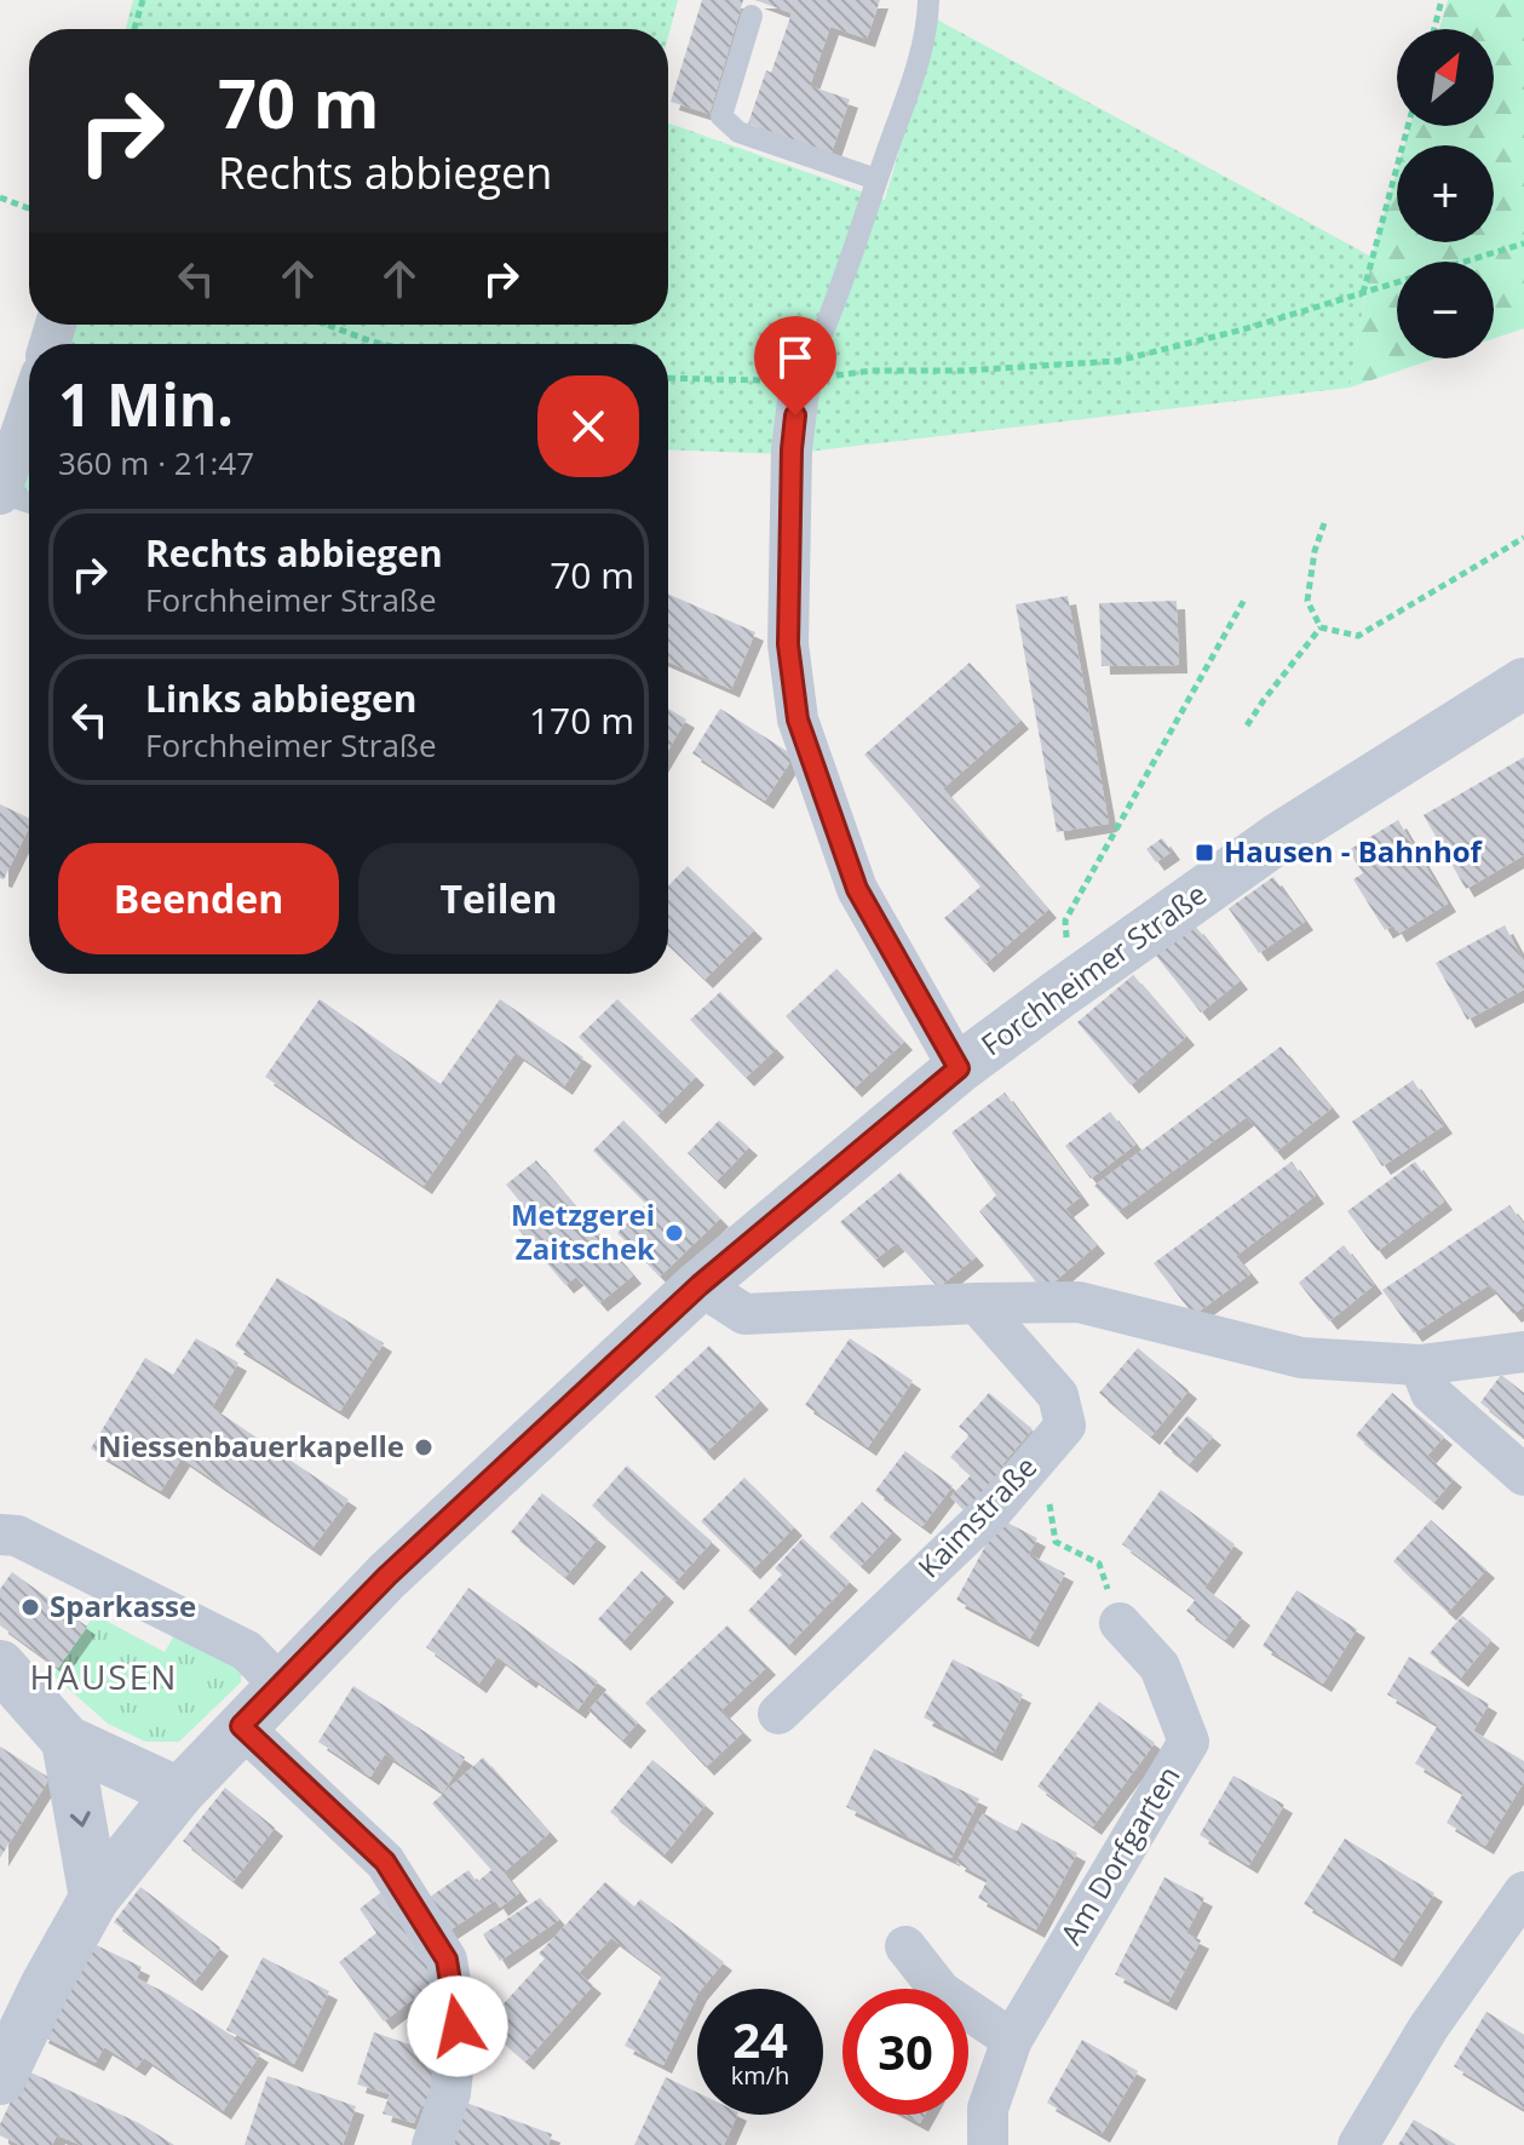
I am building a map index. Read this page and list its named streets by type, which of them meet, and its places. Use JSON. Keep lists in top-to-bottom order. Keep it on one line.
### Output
{"streets":{"street":["Forchheimer Straße","Kaimstraße","Am Dorfgarten"]},"districts":["HAUSEN"],"places":{"transit":["Hausen - Bahnhof"],"other":["Metzgerei Zaitschek","Niessenbauerkapelle","Sparkasse"]},"north":"top right","page":{"map_buttons":["+","−"],"turn":["70 m","Rechts abbiegen"],"heading":["1 Min.","360 m · 21:47"],"list":[{"name":"Rechts abbiegen","note":"Forchheimer Straße","value":"70 m"},{"name":"Links abbiegen","note":"Forchheimer Straße","value":"170 m"}],"buttons":["Beenden","Teilen"],"speed":"24 km/h","limit":"30"}}
